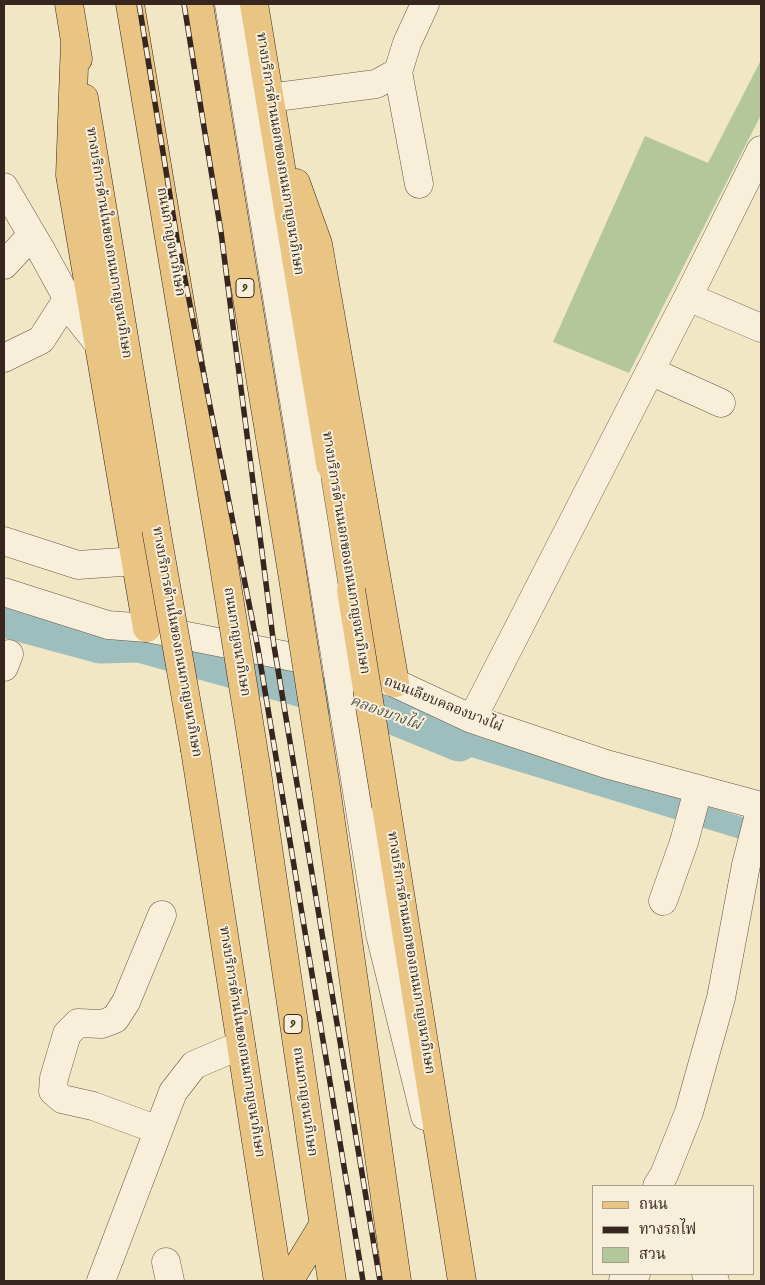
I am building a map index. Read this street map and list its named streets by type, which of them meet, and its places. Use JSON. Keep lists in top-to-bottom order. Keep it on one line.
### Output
{"streets":{"main road":["ทางบริการด้านนอกของถนนกาญจนาภิเษก","ถนนกาญจนาภิเษก","ทางบริการด้านในของถนนกาญจนาภิเษก","9"],"street":["ถนนเลียบคลองบางไผ่"]},"water":["คลองบางไผ่"],"legend":["ถนน","ทางรถไฟ","สวน"]}
